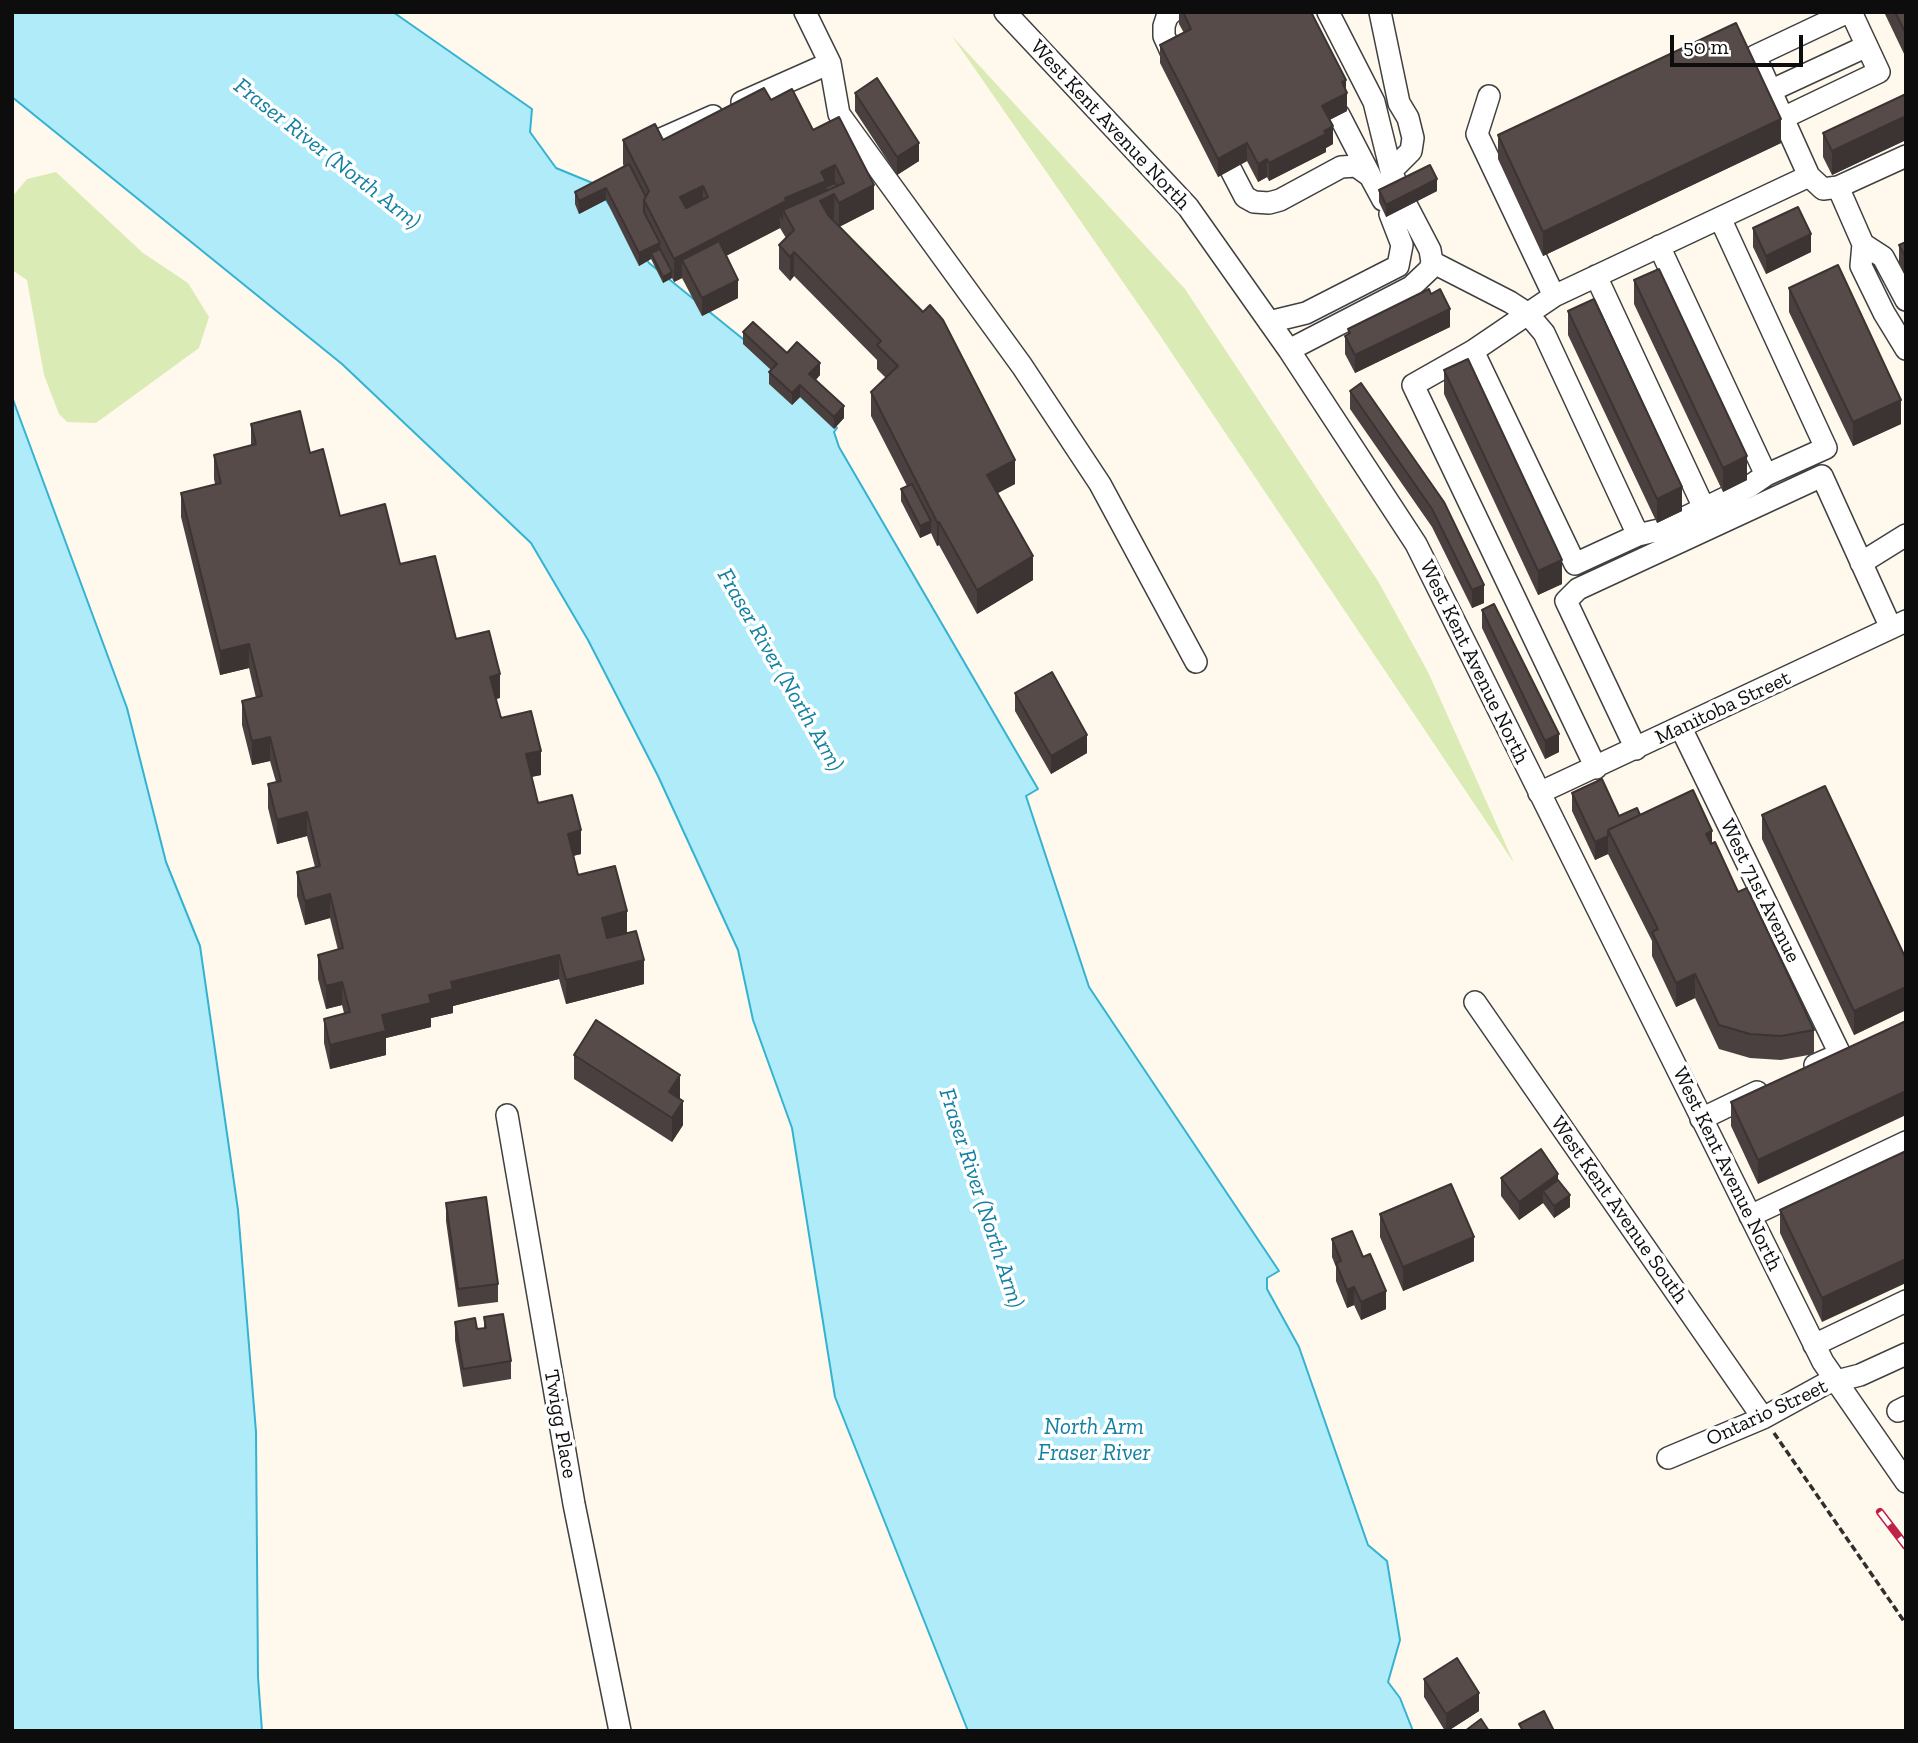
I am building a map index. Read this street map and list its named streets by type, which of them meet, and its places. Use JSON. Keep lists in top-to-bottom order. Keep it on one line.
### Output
{"streets":{"street":["West Kent Avenue North","Manitoba Street","West 71st Avenue","West Kent Avenue South","Ontario Street","Twigg Place"]},"crossings":[["West Kent Avenue North","Manitoba Street"],["West Kent Avenue North","West 71st Avenue"],["West Kent Avenue North","Ontario Street"],["Manitoba Street","West 71st Avenue"],["West Kent Avenue South","Ontario Street"]],"water":["Fraser River (North Arm)","North Arm Fraser River"],"scale_bar":"50 m"}
